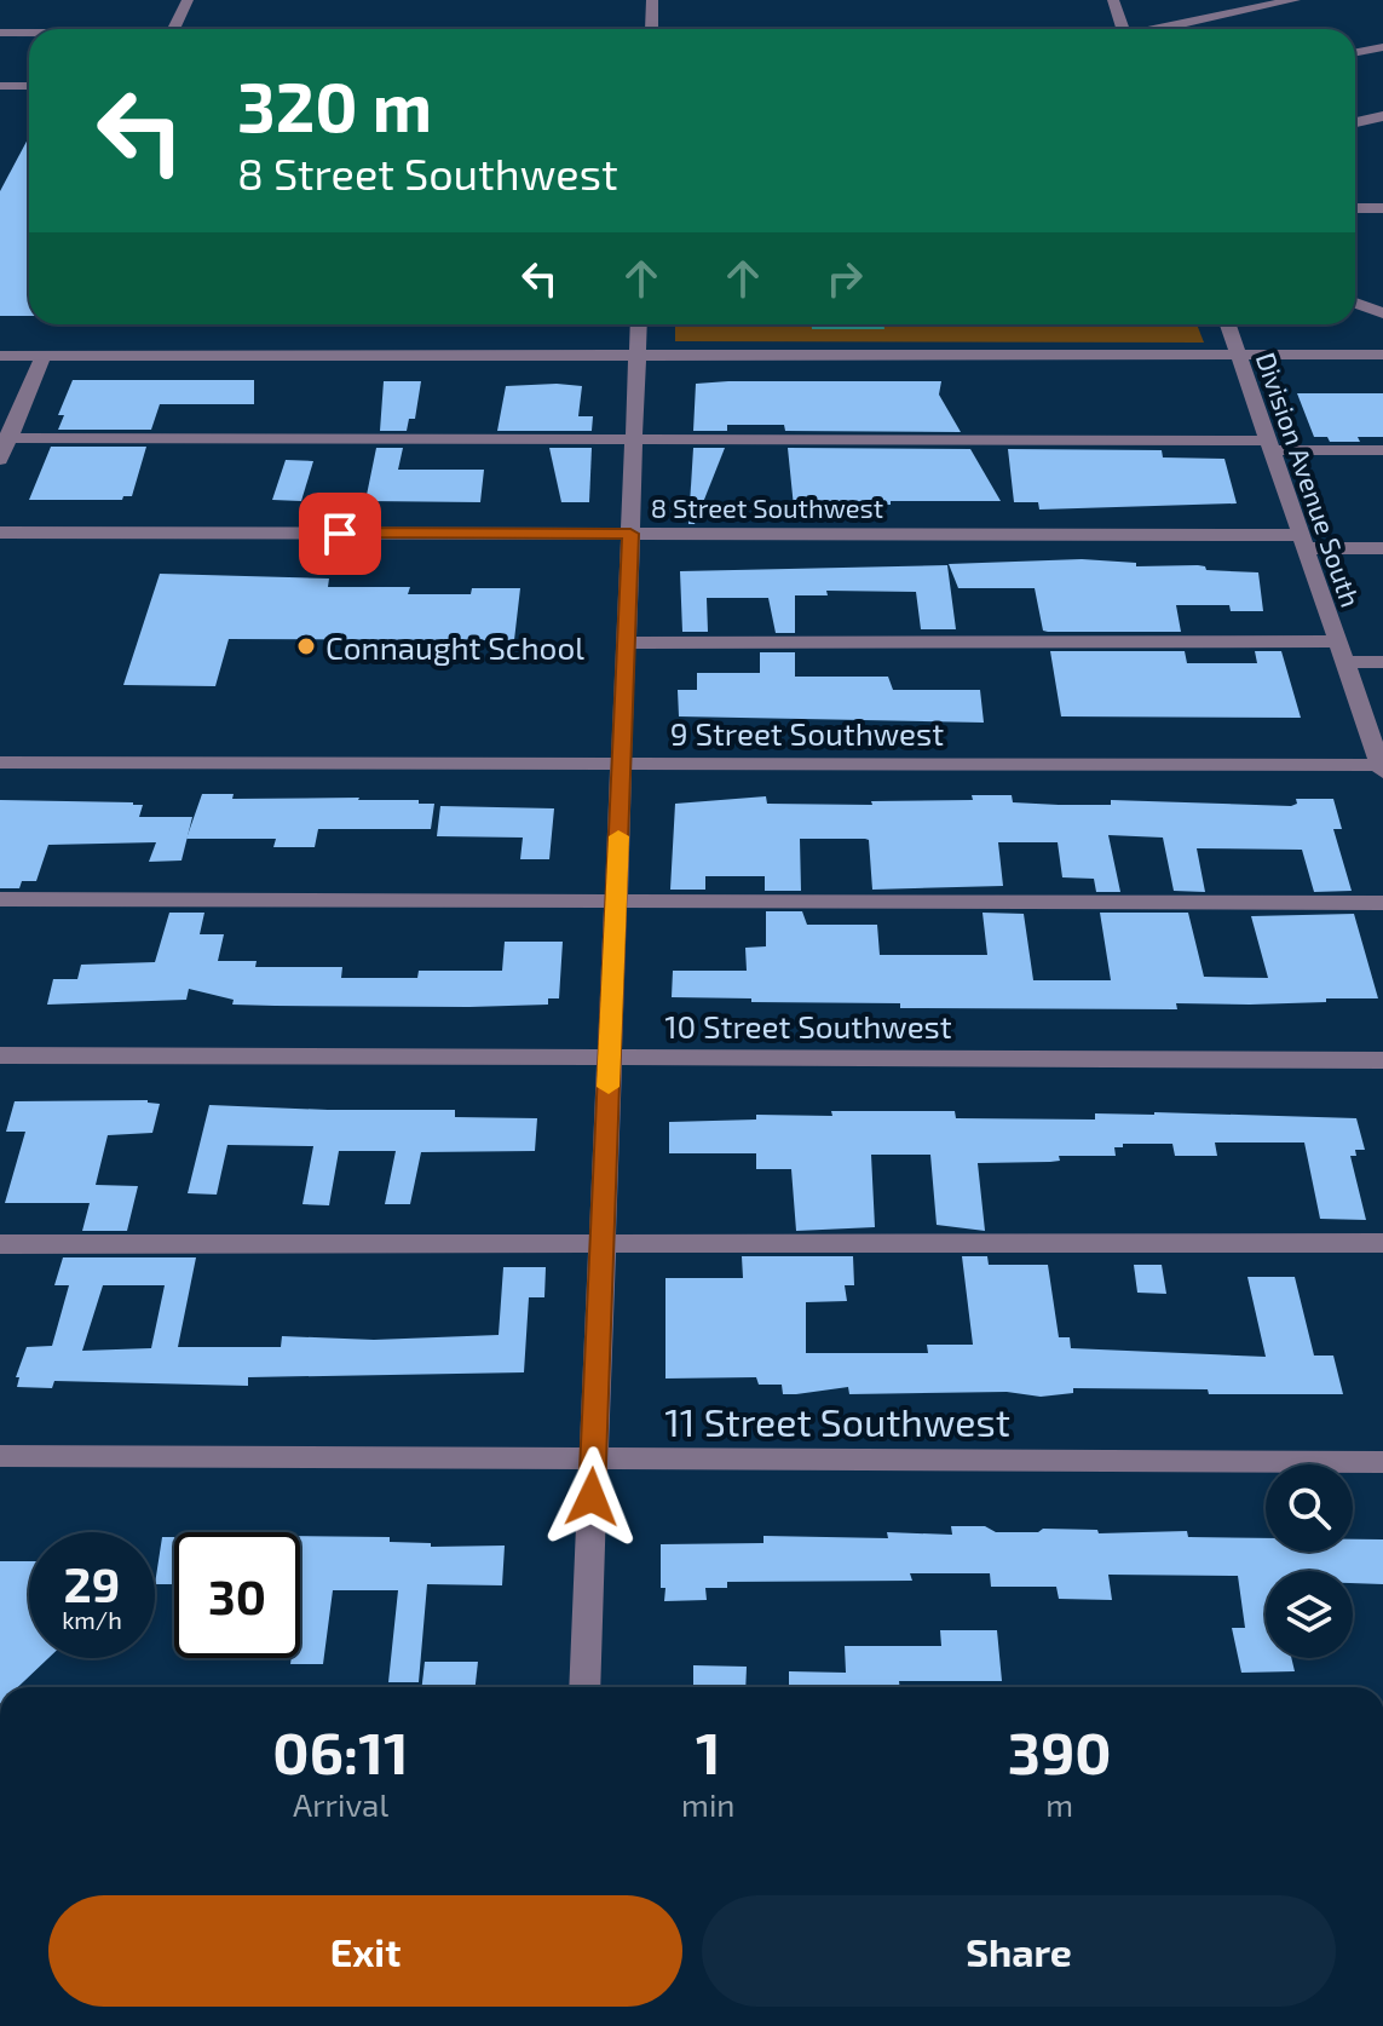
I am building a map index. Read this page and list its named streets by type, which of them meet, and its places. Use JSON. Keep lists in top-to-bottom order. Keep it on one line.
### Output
{"streets":{"street":["Division Avenue South","8 Street Southwest","9 Street Southwest","10 Street Southwest","11 Street Southwest"]},"crossings":[["Division Avenue South","8 Street Southwest"],["Division Avenue South","9 Street Southwest"]],"places":["Connaught School"],"page":{"turn":["320 m","8 Street Southwest"],"speed":"29 km/h","limit":"30","eta":["06:11","Arrival","1","min","390","m"],"buttons":["Exit","Share"]}}
